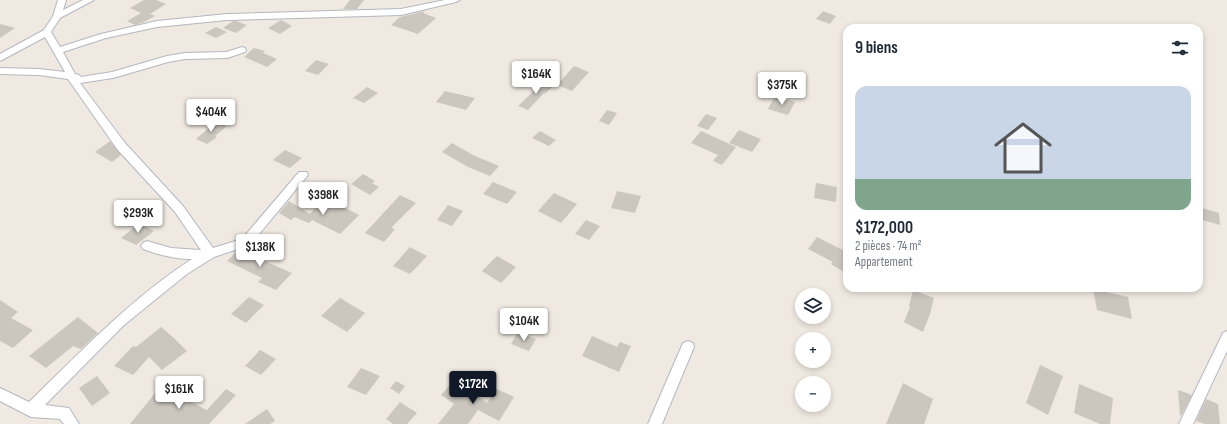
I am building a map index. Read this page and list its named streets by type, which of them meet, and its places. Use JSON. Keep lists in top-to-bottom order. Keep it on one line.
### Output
{"page":{"heading":"9 biens","price":["$164K","$375K","$404K","$398K","$293K","$138K","$104K","$172K","$161K"],"list":[{"name":"$172,000","note":"2 pièces · 74 m² · Appartement"}],"map_buttons":["+","−"]}}
